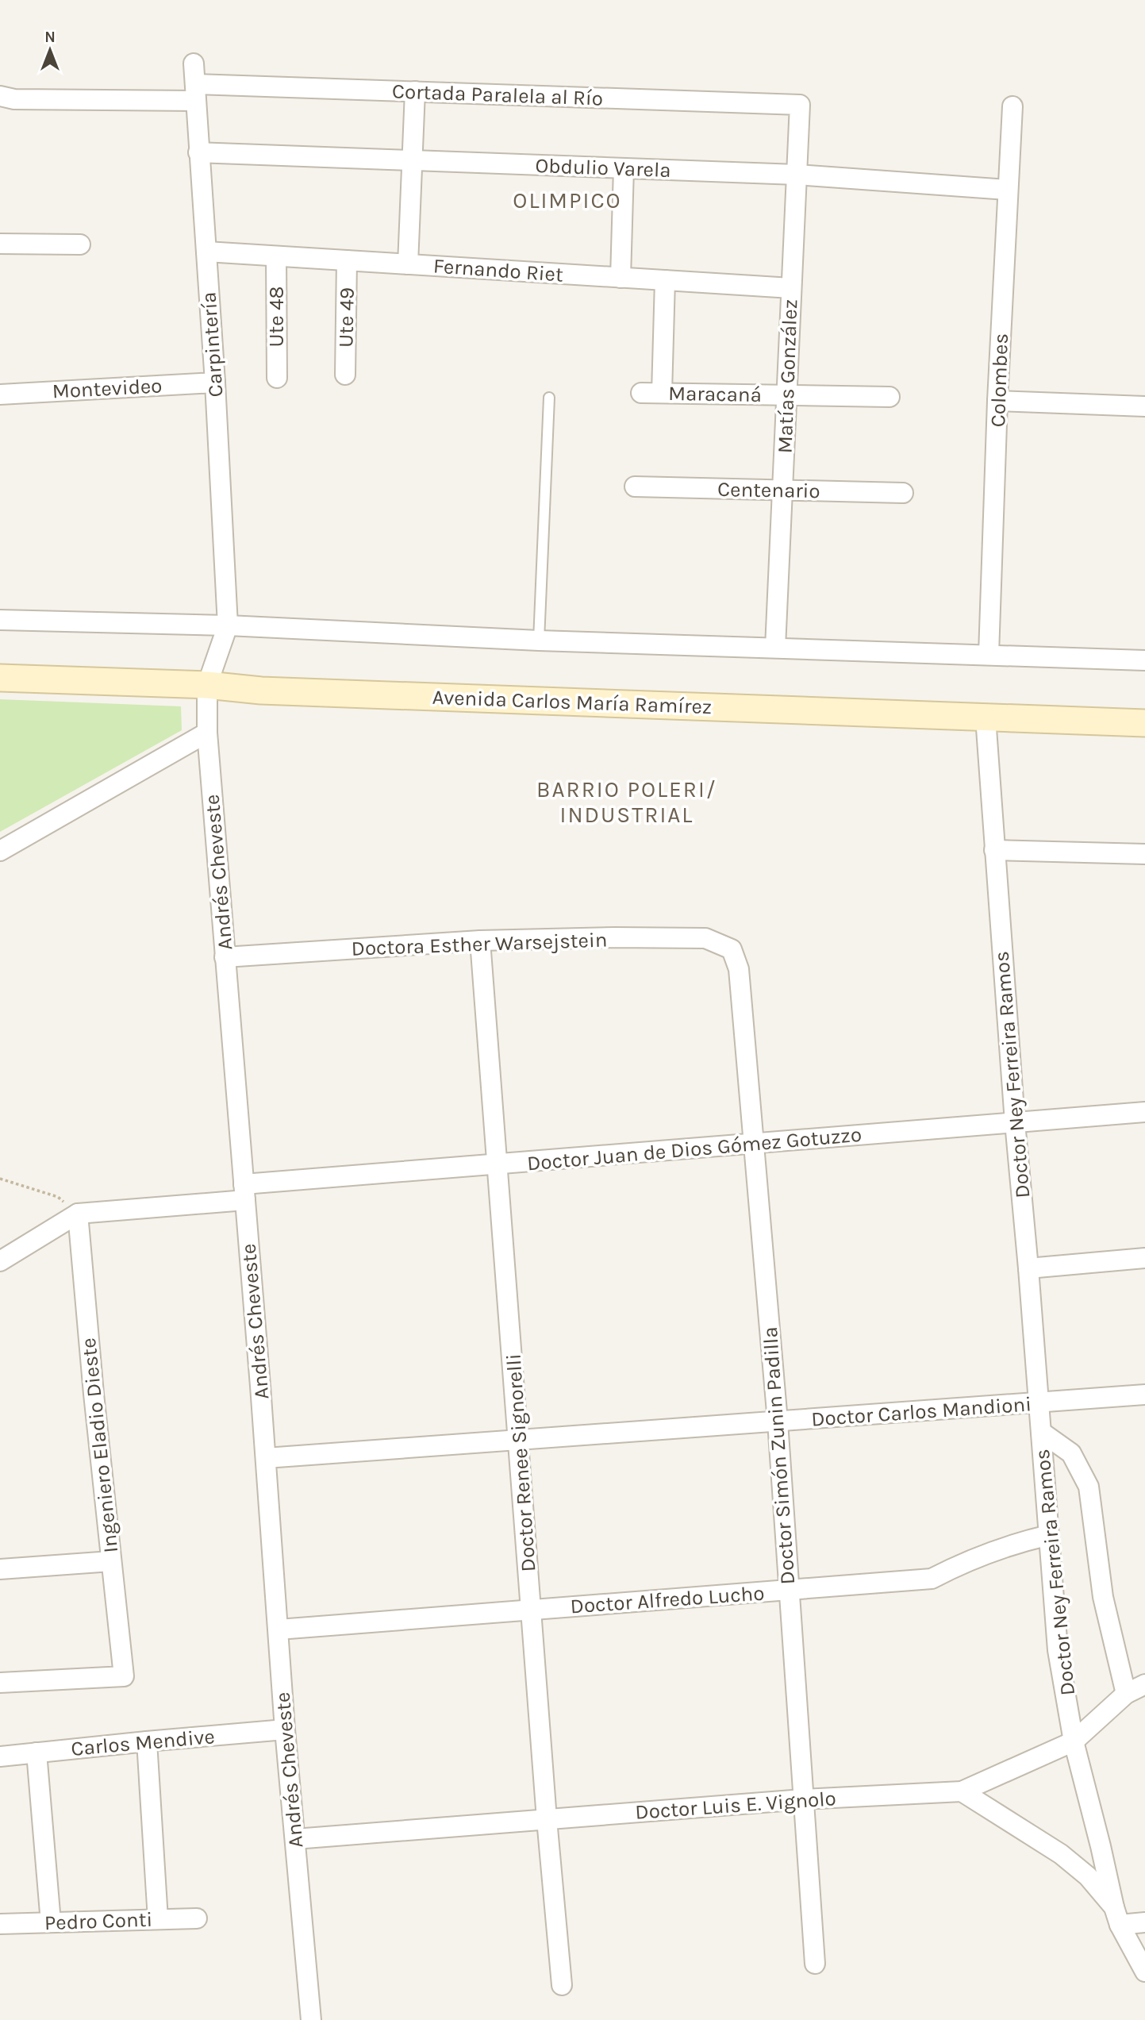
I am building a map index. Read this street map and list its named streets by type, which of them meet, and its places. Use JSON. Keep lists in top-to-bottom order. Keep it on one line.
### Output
{"streets":{"street":["Cortada Paralela al Río","Obdulio Varela","Fernando Riet","Ute 48","Ute 49","Carpintería","Matías González","Colombes","Montevideo","Maracaná","Centenario","Avenida Carlos María Ramírez","Andrés Cheveste","Doctora Esther Warsejstein","Doctor Ney Ferreira Ramos","Doctor Juan de Dios Gómez Gotuzzo","Doctor Carlos Mandioni","Ingeniero Eladio Dieste","Doctor Simón Zunin Padilla","Doctor Renee Signorelli","Doctor Alfredo Lucho","Carlos Mendive","Doctor Luis E. Vignolo","Pedro Conti"]},"crossings":[["Cortada Paralela al Río","Carpintería"],["Cortada Paralela al Río","Matías González"],["Obdulio Varela","Carpintería"],["Obdulio Varela","Matías González"],["Obdulio Varela","Colombes"],["Fernando Riet","Ute 48"],["Fernando Riet","Ute 49"],["Fernando Riet","Carpintería"],["Fernando Riet","Matías González"],["Carpintería","Montevideo"],["Carpintería","Andrés Cheveste"],["Matías González","Maracaná"],["Matías González","Centenario"],["Avenida Carlos María Ramírez","Andrés Cheveste"],["Avenida Carlos María Ramírez","Doctor Ney Ferreira Ramos"],["Andrés Cheveste","Doctora Esther Warsejstein"],["Andrés Cheveste","Doctor Juan de Dios Gómez Gotuzzo"],["Andrés Cheveste","Doctor Carlos Mandioni"],["Andrés Cheveste","Doctor Alfredo Lucho"],["Andrés Cheveste","Carlos Mendive"],["Andrés Cheveste","Doctor Luis E. Vignolo"],["Doctora Esther Warsejstein","Doctor Simón Zunin Padilla"],["Doctora Esther Warsejstein","Doctor Renee Signorelli"],["Doctor Ney Ferreira Ramos","Doctor Juan de Dios Gómez Gotuzzo"],["Doctor Ney Ferreira Ramos","Doctor Carlos Mandioni"],["Doctor Ney Ferreira Ramos","Doctor Alfredo Lucho"],["Doctor Ney Ferreira Ramos","Doctor Luis E. Vignolo"],["Doctor Juan de Dios Gómez Gotuzzo","Ingeniero Eladio Dieste"],["Doctor Juan de Dios Gómez Gotuzzo","Doctor Simón Zunin Padilla"],["Doctor Juan de Dios Gómez Gotuzzo","Doctor Renee Signorelli"],["Doctor Carlos Mandioni","Doctor Simón Zunin Padilla"],["Doctor Carlos Mandioni","Doctor Renee Signorelli"],["Doctor Simón Zunin Padilla","Doctor Alfredo Lucho"],["Doctor Simón Zunin Padilla","Doctor Luis E. Vignolo"],["Doctor Renee Signorelli","Doctor Alfredo Lucho"],["Doctor Renee Signorelli","Doctor Luis E. Vignolo"]],"districts":["OLIMPICO","BARRIO POLERI/ INDUSTRIAL"],"north":"top"}
